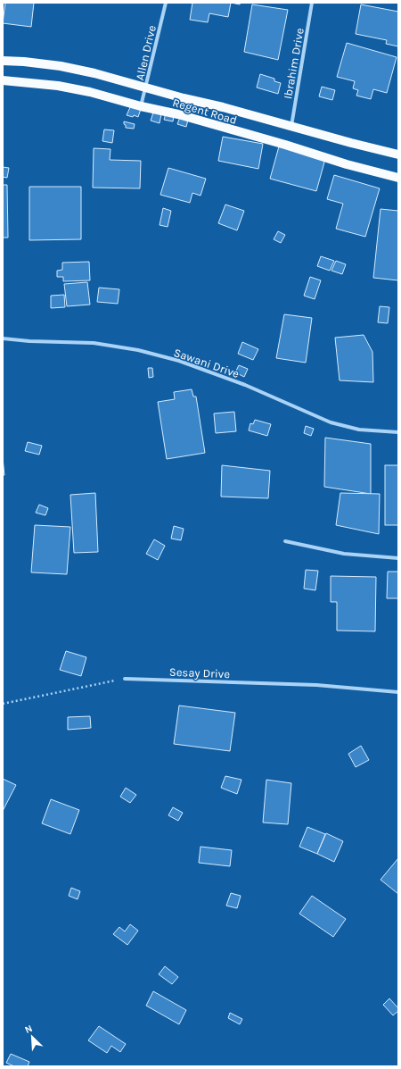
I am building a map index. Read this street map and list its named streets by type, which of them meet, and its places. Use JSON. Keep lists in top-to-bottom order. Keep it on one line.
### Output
{"streets":{"main road":["Regent Road"],"street":["Allen Drive","Ibrahim Drive","Sawani Drive","Sesay Drive"]},"crossings":[["Allen Drive","Regent Road"],["Ibrahim Drive","Regent Road"]],"north":"top left"}
